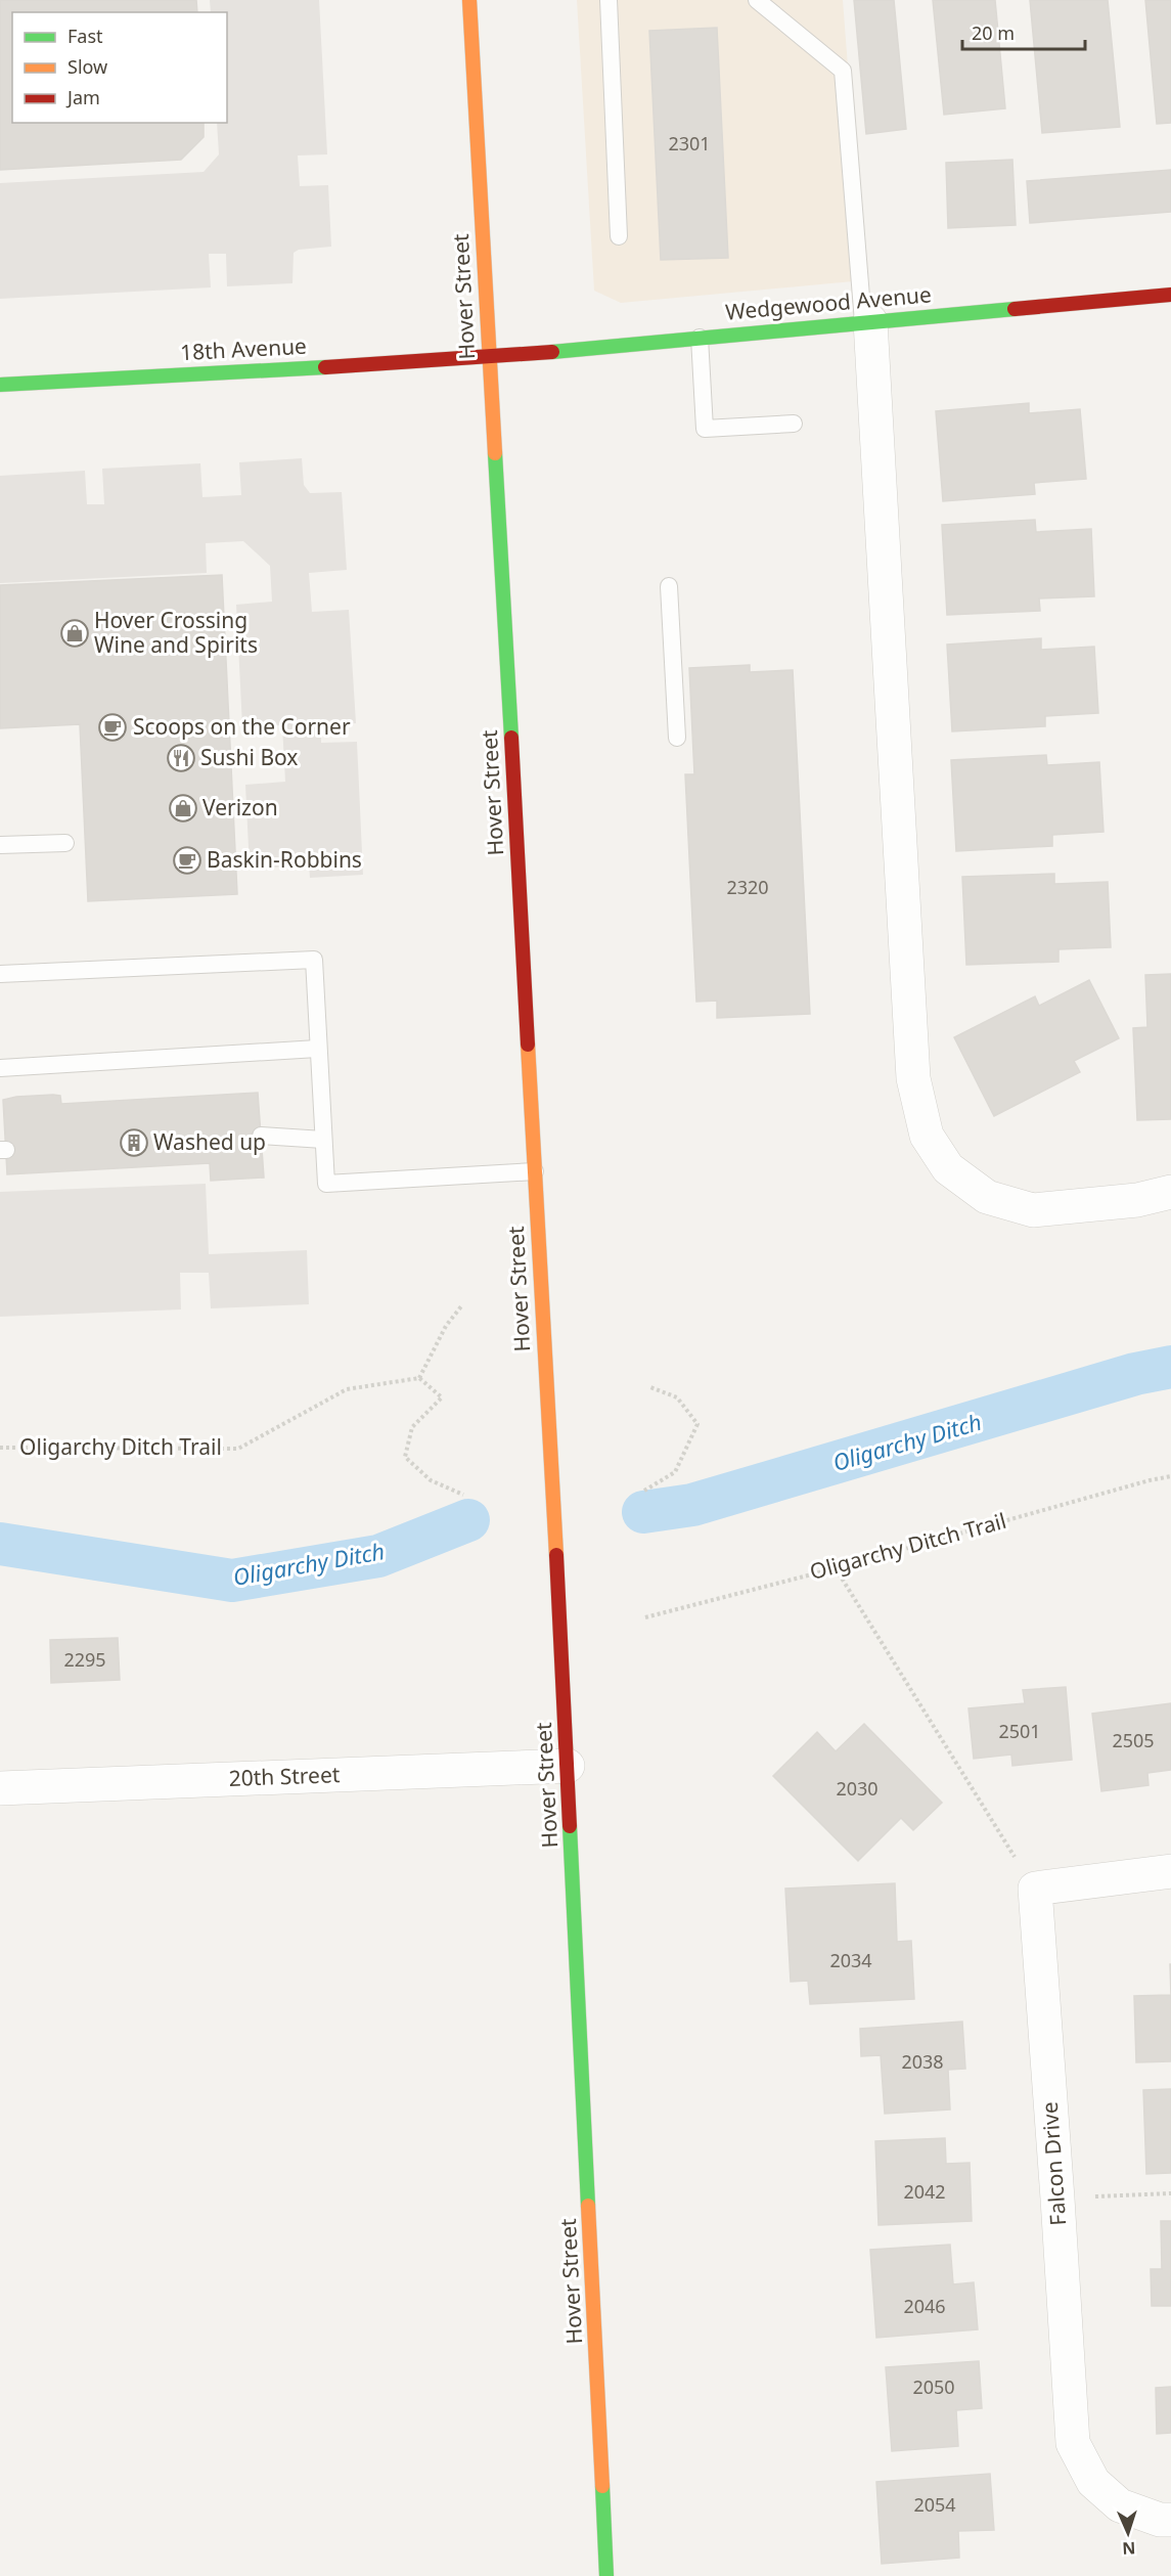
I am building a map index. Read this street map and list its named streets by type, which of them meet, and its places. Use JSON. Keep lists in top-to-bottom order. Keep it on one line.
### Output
{"streets":{"main road":["Hover Street","Wedgewood Avenue","18th Avenue"],"street":["20th Street","Falcon Drive"],"path":["Oligarchy Ditch Trail"]},"crossings":[["Hover Street","Wedgewood Avenue"],["Hover Street","18th Avenue"],["Hover Street","20th Street"],["Wedgewood Avenue","18th Avenue"]],"water":["Oligarchy Ditch"],"places":{"shop":["Hover Crossing Wine and Spirits","Verizon"],"cafe":["Scoops on the Corner","Baskin-Robbins"],"restaurant":["Sushi Box"],"building":["Washed up"]},"house_numbers":["2301","2320","2295","2501","2505","2030","2034","2038","2042","2046","2050","2054"],"legend":["Fast","Slow","Jam"],"scale_bar":"20 m","north":"bottom"}
